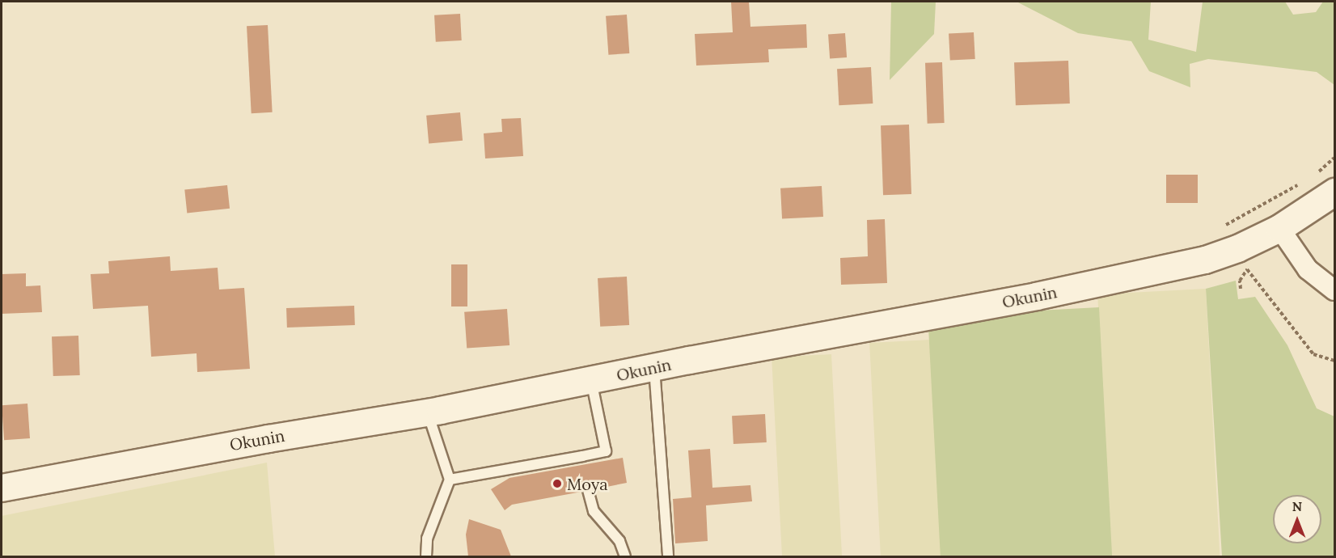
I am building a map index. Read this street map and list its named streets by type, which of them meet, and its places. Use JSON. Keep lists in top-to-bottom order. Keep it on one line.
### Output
{"streets":{"main road":["Okunin"]},"places":["Moya"],"north":"top"}
